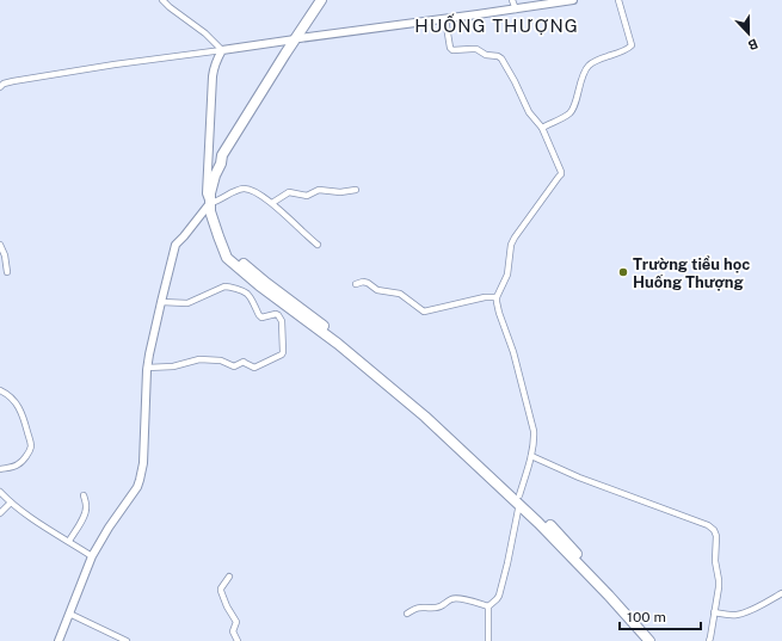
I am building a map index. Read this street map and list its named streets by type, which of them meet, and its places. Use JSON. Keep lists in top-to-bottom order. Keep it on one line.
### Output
{"districts":["HUỐNG THƯỢNG"],"places":["Trường tiểu học Huống Thượng"],"scale_bar":"100 m","north":"bottom"}
